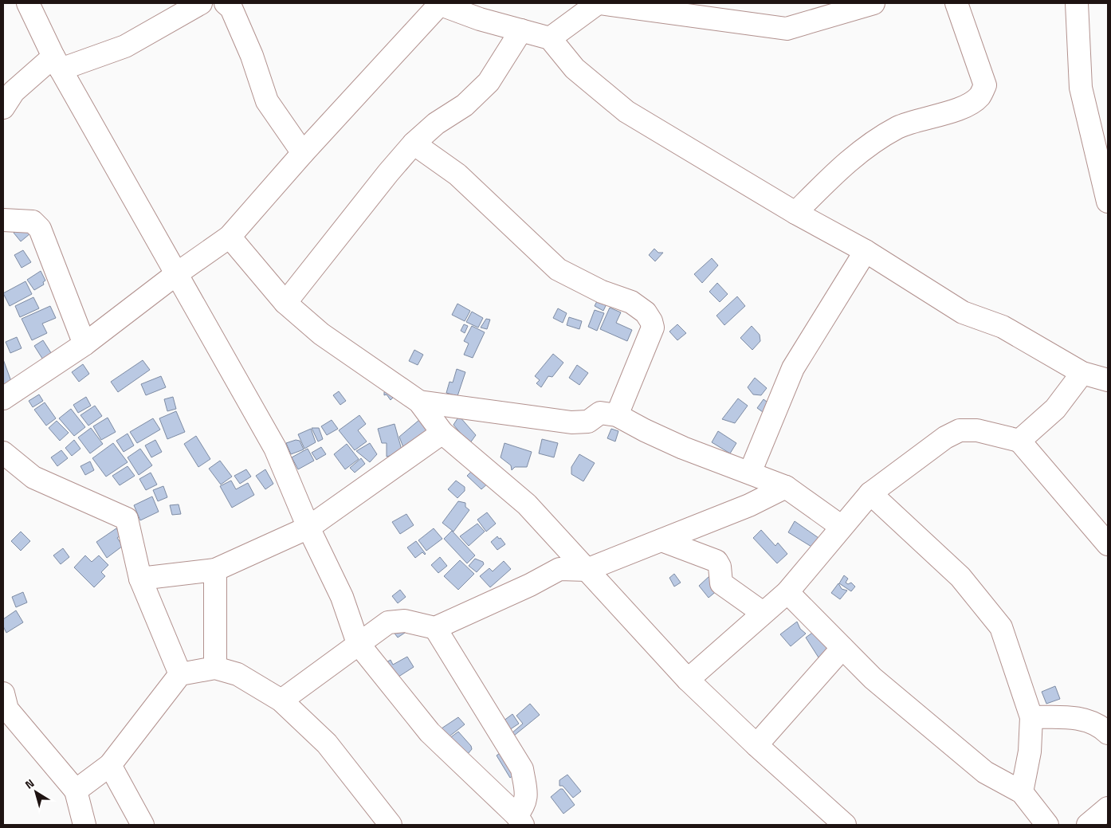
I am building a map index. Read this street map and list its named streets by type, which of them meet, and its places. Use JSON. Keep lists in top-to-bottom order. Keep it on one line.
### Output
{"north":"top left"}
